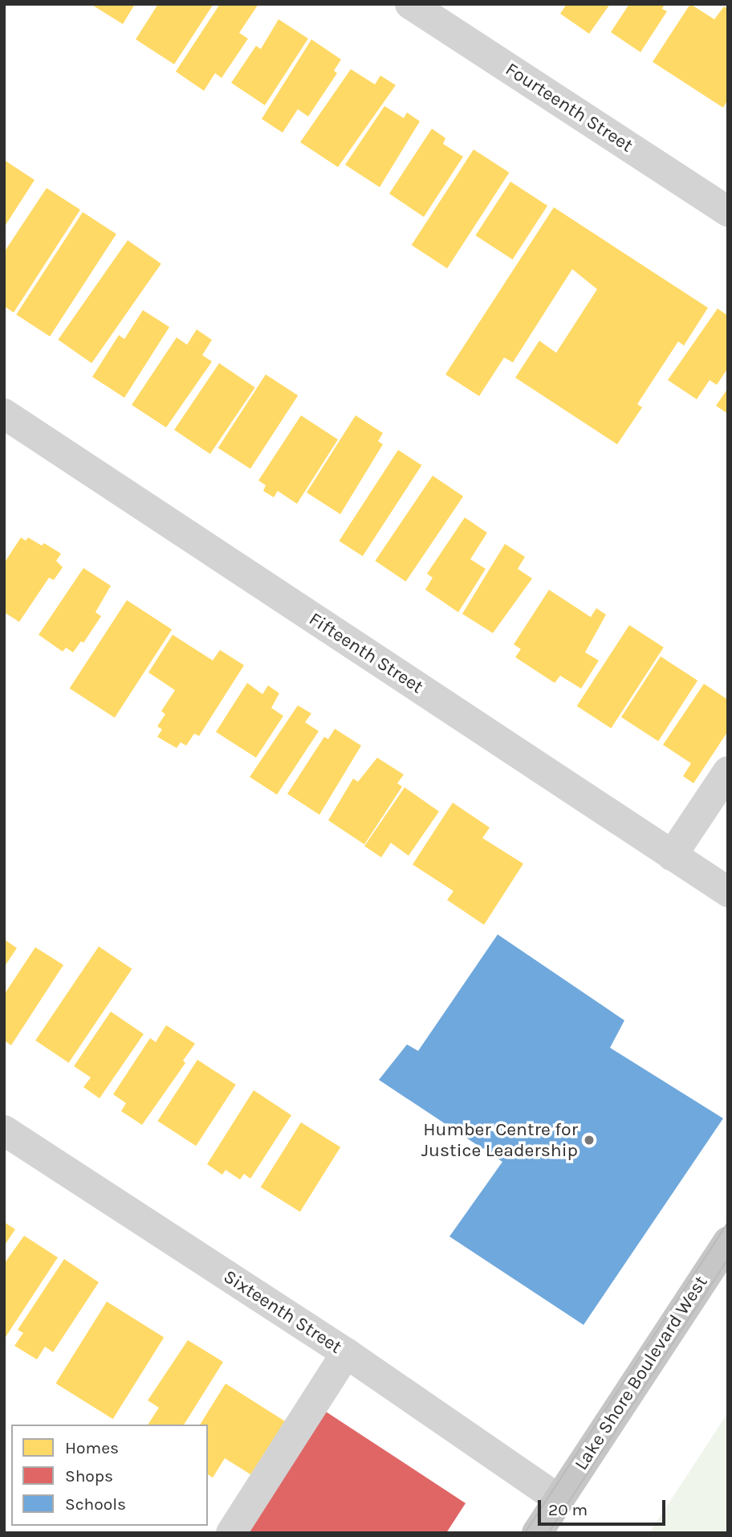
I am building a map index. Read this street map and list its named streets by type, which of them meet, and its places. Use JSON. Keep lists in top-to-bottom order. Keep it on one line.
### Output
{"streets":{"main road":["Lake Shore Boulevard West"],"street":["Fourteenth Street","Fifteenth Street","Sixteenth Street"]},"crossings":[["Sixteenth Street","Lake Shore Boulevard West"]],"places":["Humber Centre for Justice Leadership"],"legend":["Homes","Shops","Schools"],"scale_bar":"20 m"}
